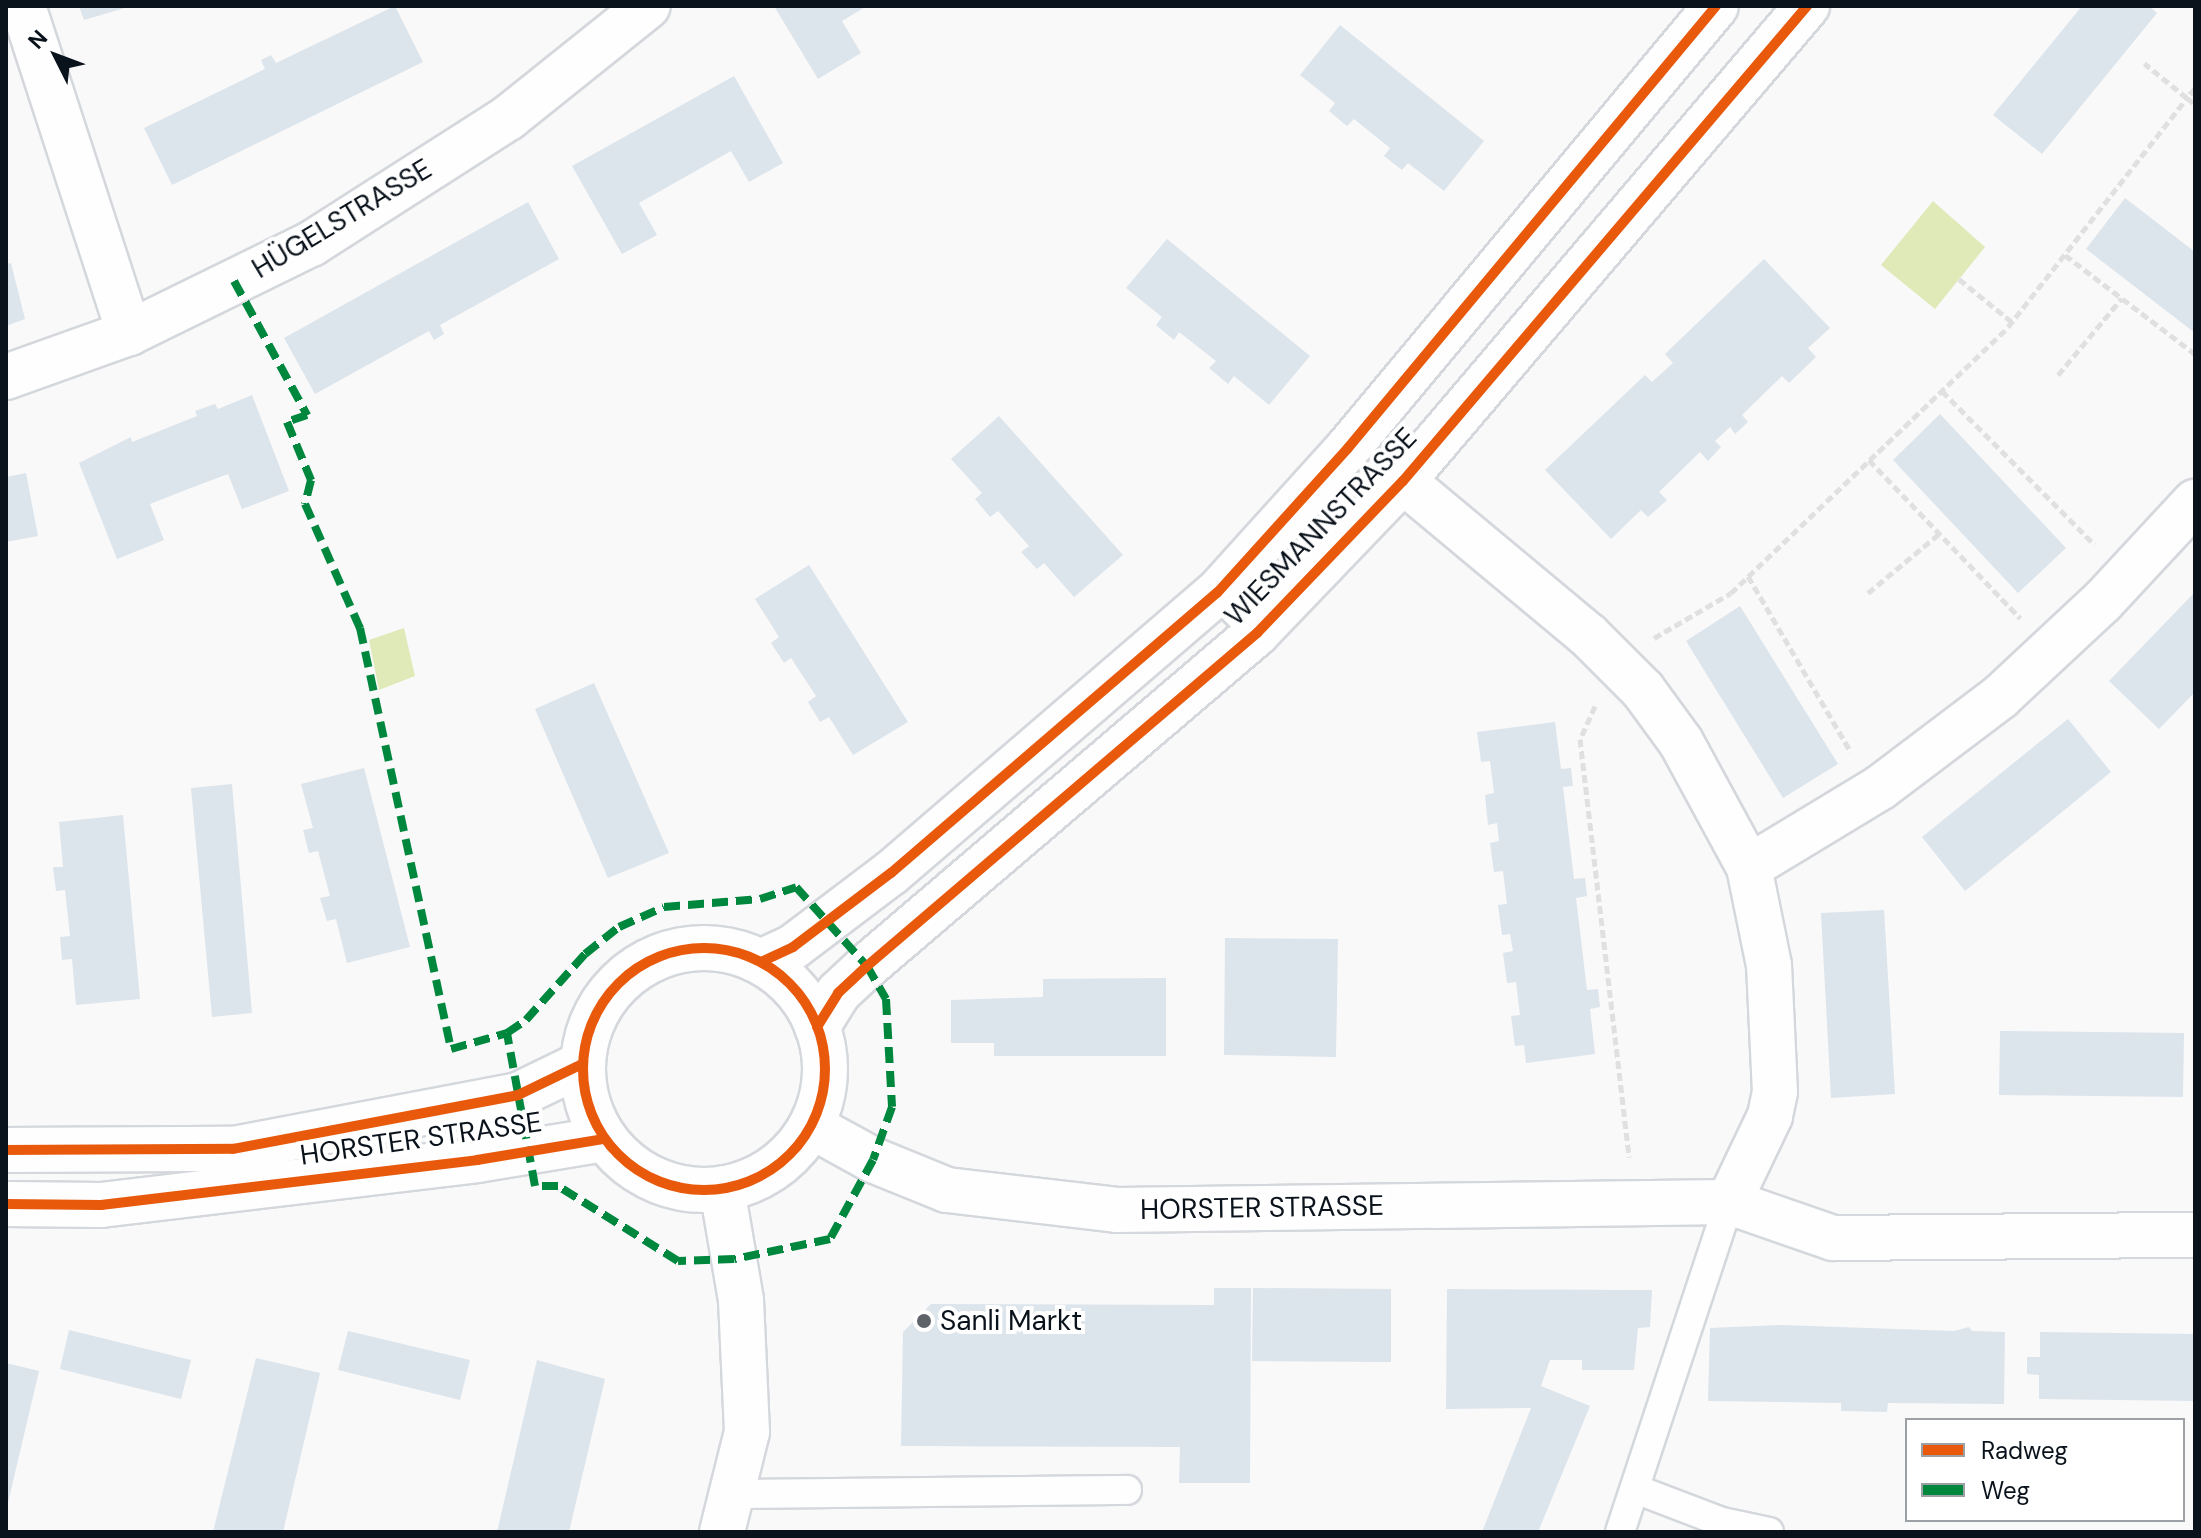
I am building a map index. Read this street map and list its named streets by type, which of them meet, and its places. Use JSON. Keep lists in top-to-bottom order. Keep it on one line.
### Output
{"streets":{"main road":["HÜGELSTRASSE","WIESMANNSTRASSE","HORSTER STRASSE"]},"crossings":[["WIESMANNSTRASSE","HORSTER STRASSE"]],"places":["Sanli Markt"],"legend":["Radweg","Weg"],"north":"top left"}
